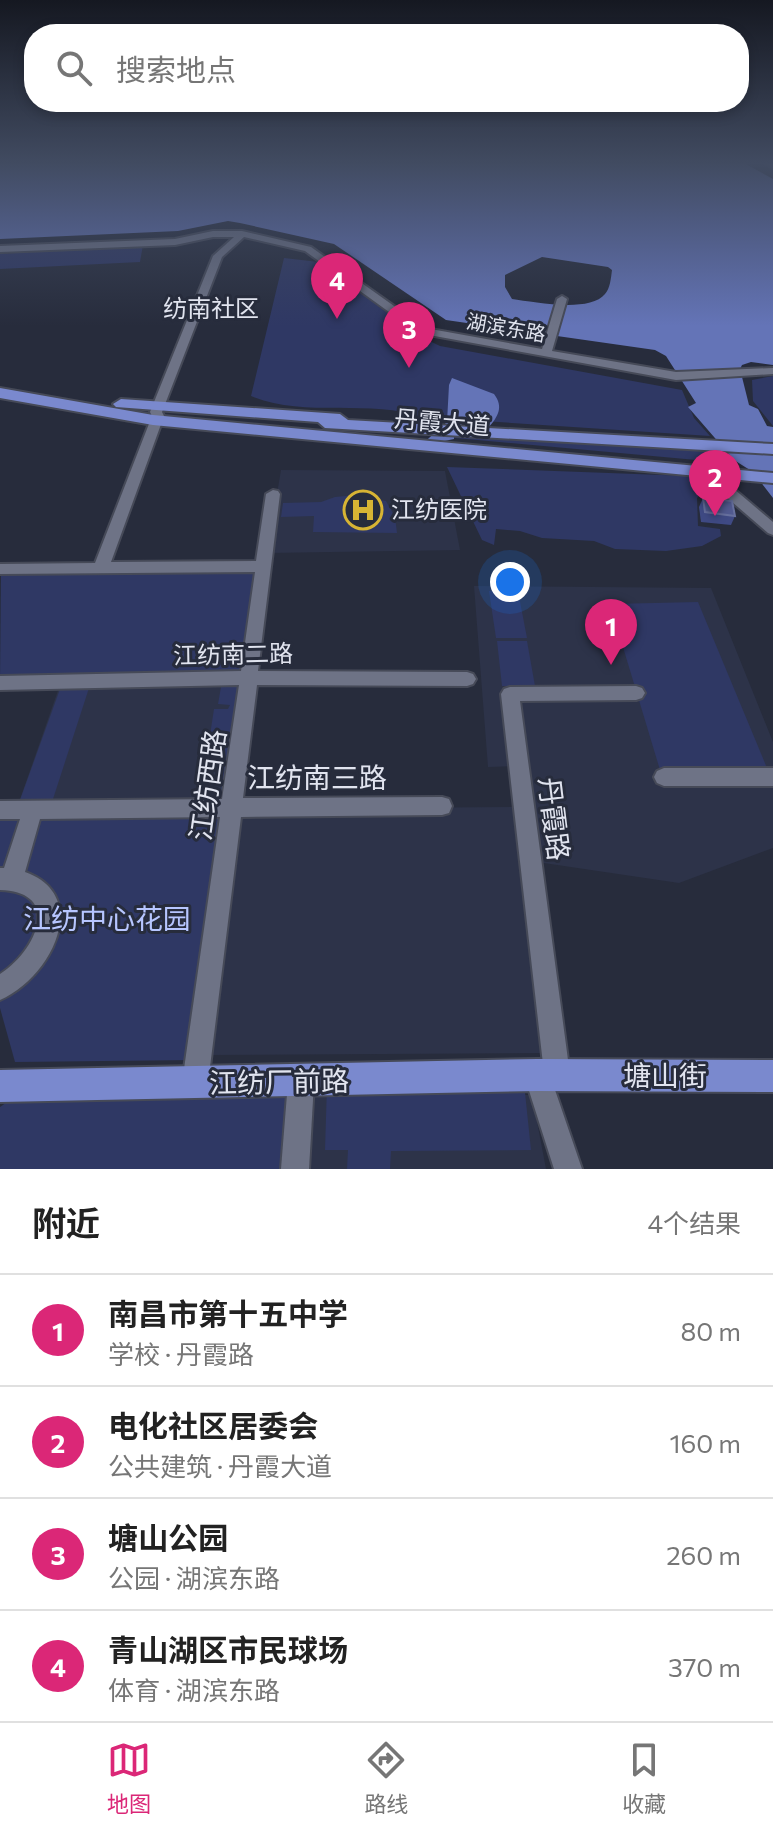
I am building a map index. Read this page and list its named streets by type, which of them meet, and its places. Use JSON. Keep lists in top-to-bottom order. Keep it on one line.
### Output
{"streets":{"main road":["丹霞大道","塘山街","江纺厂前路"],"street":["湖滨东路","江纺南二路","江纺南三路","江纺西路","丹霞路"]},"crossings":[["江纺南二路","江纺西路"],["江纺南三路","江纺西路"],["江纺西路","江纺厂前路"],["丹霞路","塘山街"],["丹霞路","江纺厂前路"],["塘山街","江纺厂前路"]],"districts":["纺南社区"],"parks":["江纺中心花园"],"places":{"hospital":["江纺医院"]},"page":{"search":"搜索地点","pins":["4","3","2","1"],"heading":["附近","4个结果"],"list":[{"mark":"1","name":"南昌市第十五中学","note":"学校 · 丹霞路","value":"80 m"},{"mark":"2","name":"电化社区居委会","note":"公共建筑 · 丹霞大道","value":"160 m"},{"mark":"3","name":"塘山公园","note":"公园 · 湖滨东路","value":"260 m"},{"mark":"4","name":"青山湖区市民球场","note":"体育 · 湖滨东路","value":"370 m"}],"nav":["地图","路线","收藏"]}}
